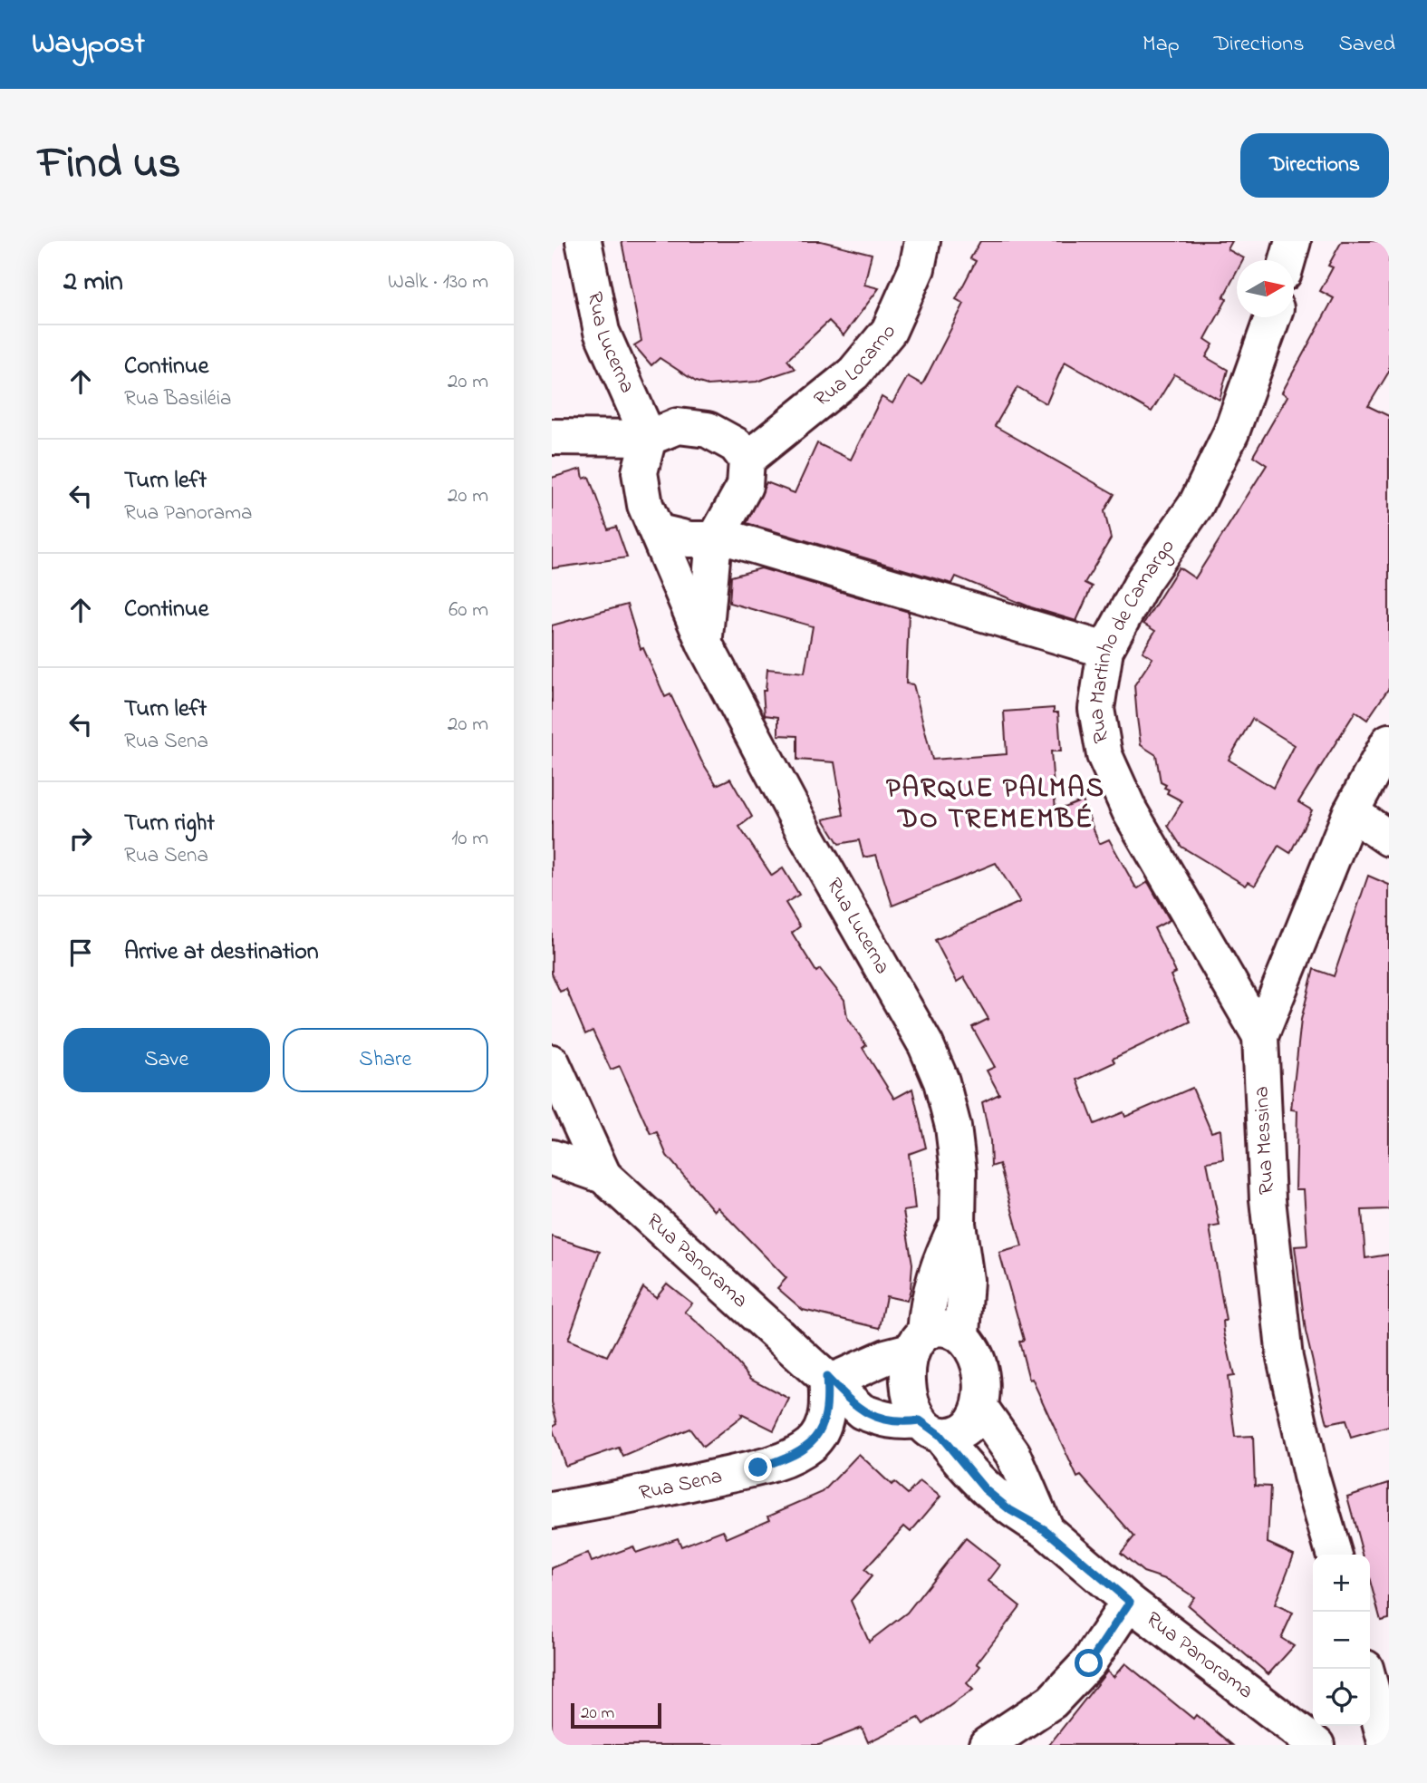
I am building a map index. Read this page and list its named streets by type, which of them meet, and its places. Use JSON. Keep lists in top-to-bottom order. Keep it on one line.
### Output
{"streets":{"street":["Rua Lucerna","Rua Locarno","Rua Martinho de Camargo","Rua Messina","Rua Panorama","Rua Sena"]},"crossings":[["Rua Lucerna","Rua Locarno"],["Rua Lucerna","Rua Panorama"],["Rua Martinho de Camargo","Rua Messina"],["Rua Panorama","Rua Sena"]],"districts":["PARQUE PALMAS DO TREMEMBÉ"],"scale_bar":"20 m","north":"right","page":{"header":"Waypost","nav":["Map","Directions","Saved"],"title":"Find us","buttons":["Directions",["Save","Share"]],"heading":["2 min","Walk · 130 m"],"list":[["Continue","Rua Basiléia","20 m"],["Turn left","Rua Panorama","20 m"],["Continue","60 m"],["Turn left","Rua Sena","20 m"],["Turn right","Rua Sena","10 m"],"Arrive at destination"],"map_buttons":["+","−"],"scale":"20 m"}}
